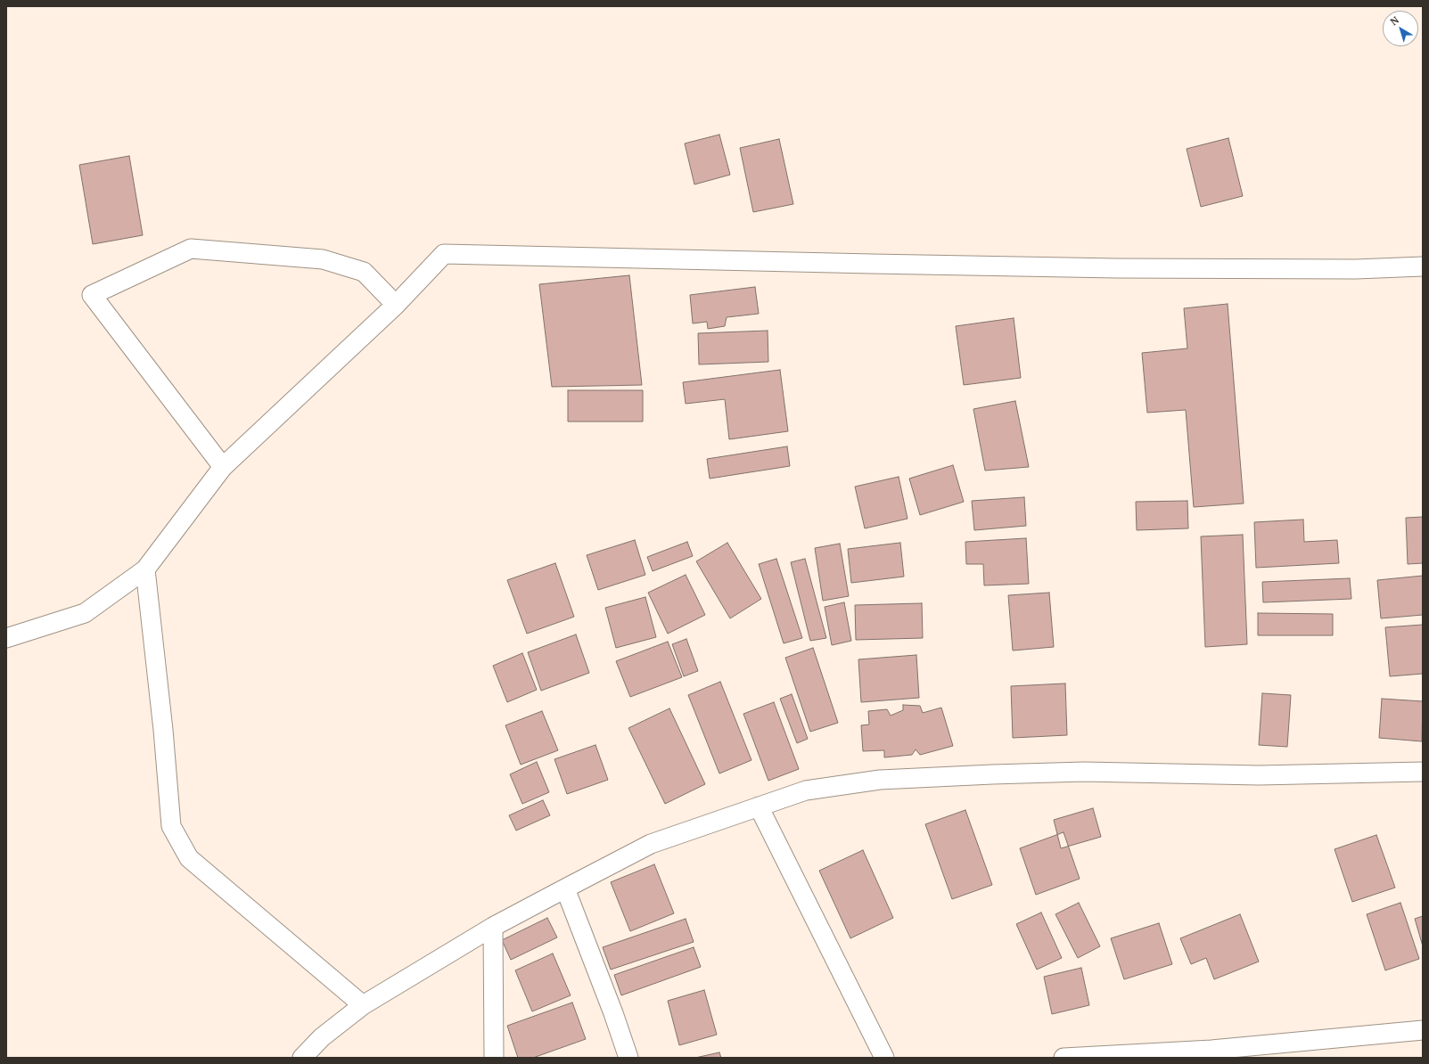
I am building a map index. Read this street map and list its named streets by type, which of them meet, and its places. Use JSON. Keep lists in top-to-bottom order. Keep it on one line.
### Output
{"north":"top left"}
